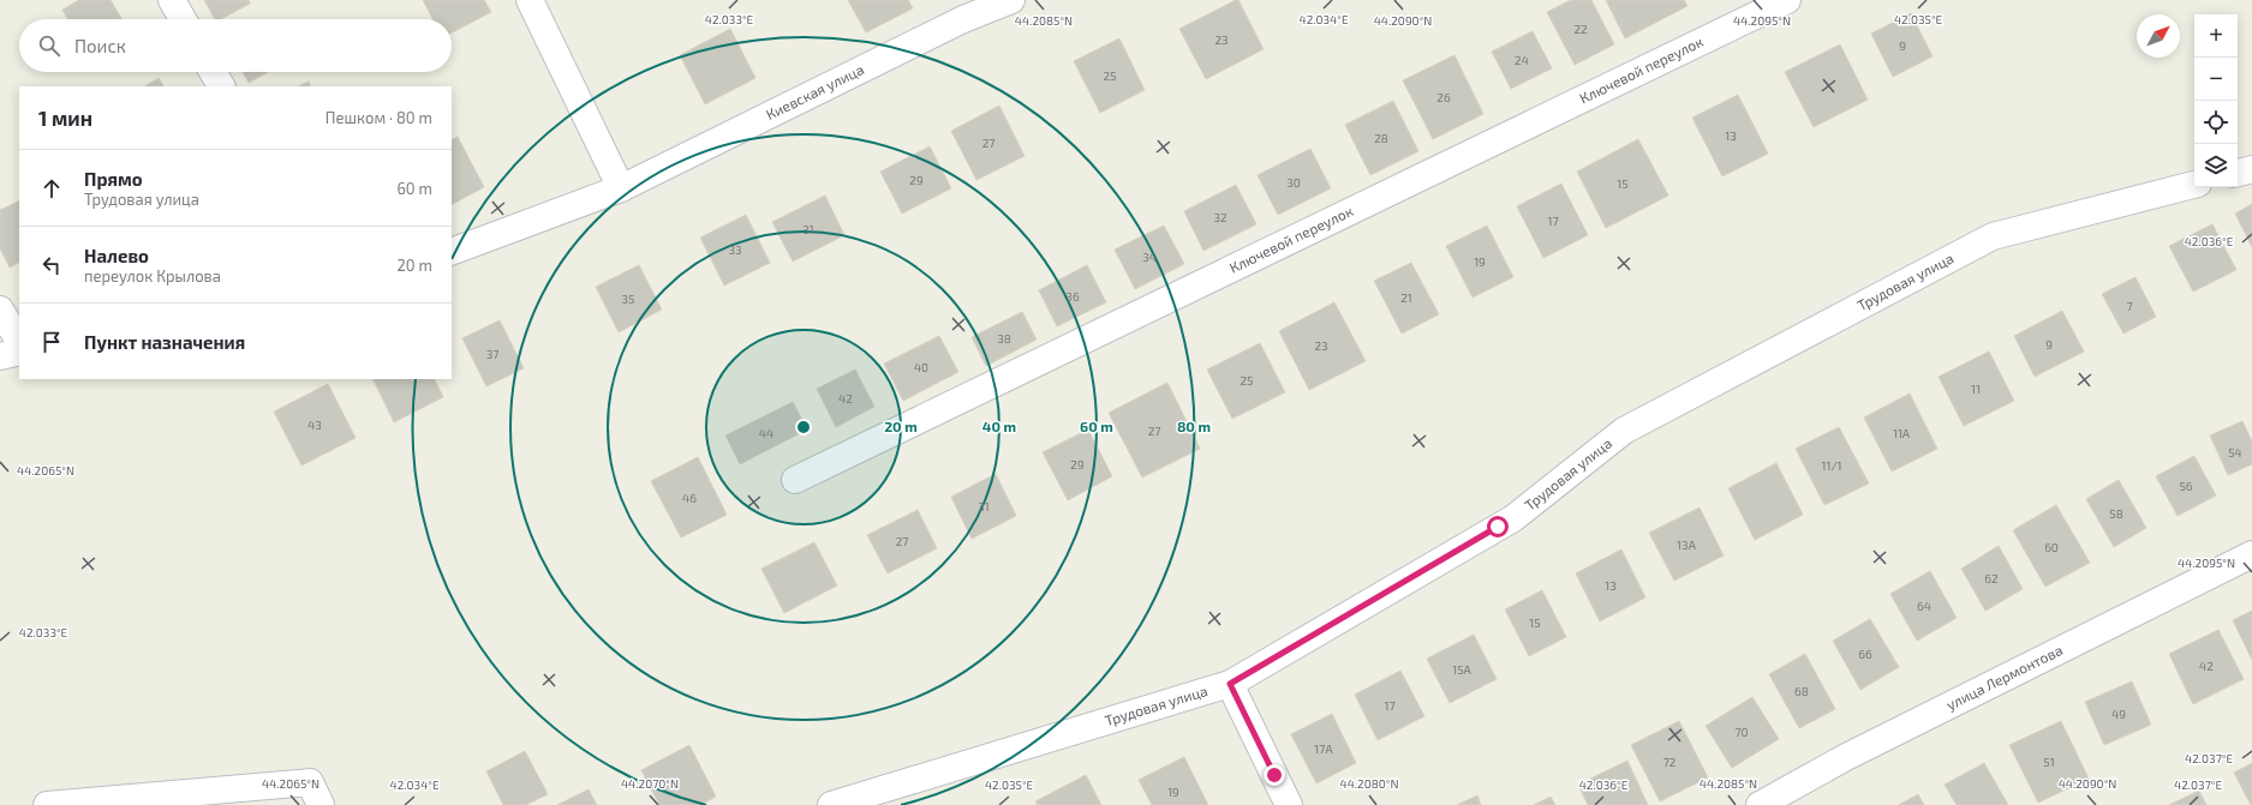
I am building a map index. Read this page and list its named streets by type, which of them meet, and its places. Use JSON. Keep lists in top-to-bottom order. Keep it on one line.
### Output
{"streets":{"street":["Ключевой переулок","Киевская улица","Трудовая улица","улица Лермонтова"]},"house_numbers":["22","23","9","24","25","26","13","28","27","29","30","15","32","17","31","33","34","19","36","21","35","7","38","9","23","37","40","25","11","42","43","27","44","11А","54","29","11/1","56","46","31","58","27","13А","60","62","13","64","15","66","42","15А","68","17","49","70","17А","72","51","19"],"north":"top right","page":{"map_buttons":["+","−"],"search":"Поиск","heading":["1 мин","Пешком · 80 m"],"list":[["Прямо","Трудовая улица","60 m"],["Налево","переулок Крылова","20 m"],"Пункт назначения"]},"coordinates":["42.033°E","42.034°E","42.035°E","44.2085°N","44.2090°N","44.2095°N","42.036°E","44.2065°N","42.037°E","44.2070°N","44.2080°N"],"rings":["20 m","40 m","60 m","80 m"]}
